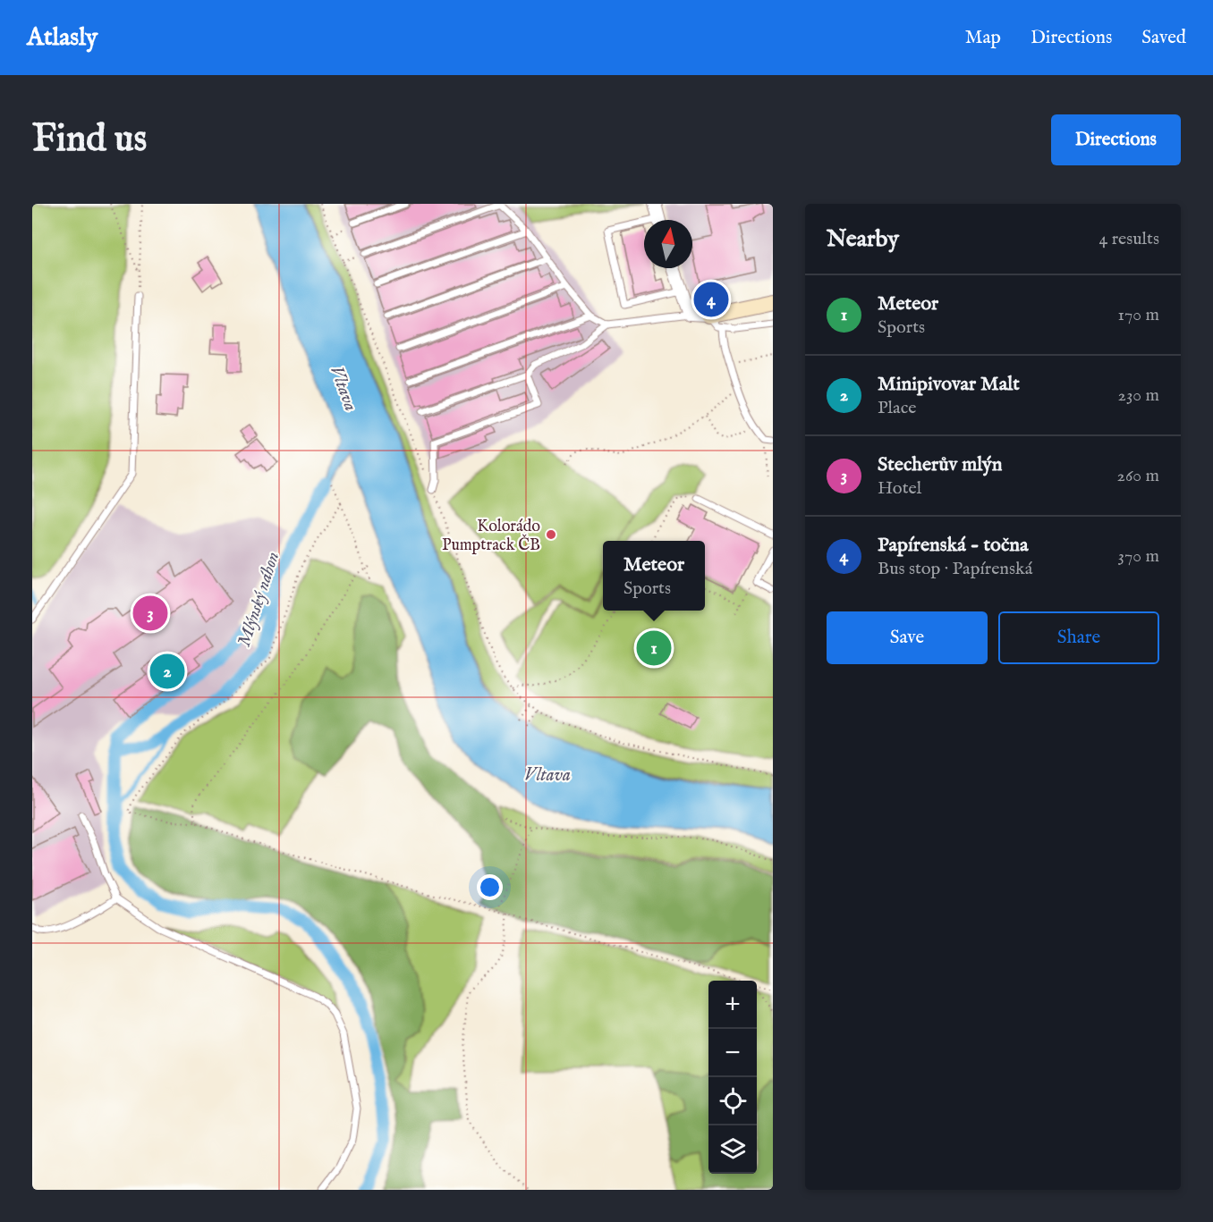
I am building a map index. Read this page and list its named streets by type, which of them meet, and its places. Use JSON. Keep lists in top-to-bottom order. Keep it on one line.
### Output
{"water":["Vltava","Mlýnský náhon"],"places":["Kolorádo Pumptrack ČB"],"north":"top","page":{"header":"Atlasly","nav":["Map","Directions","Saved"],"buttons":["Directions",["Save","Share"]],"title":"Find us","heading":["Nearby","4 results"],"list":[{"mark":"1","name":"Meteor","note":"Sports","value":"170 m"},{"mark":"2","name":"Minipivovar Malt","note":"Place","value":"230 m"},{"mark":"3","name":"Stecherův mlýn","note":"Hotel","value":"260 m"},{"mark":"4","name":"Papírenská - točna","note":"Bus stop · Papírenská","value":"370 m"}],"pins":["4","3","1","2"],"popup":["Meteor","Sports"],"map_buttons":["+","−"]}}
